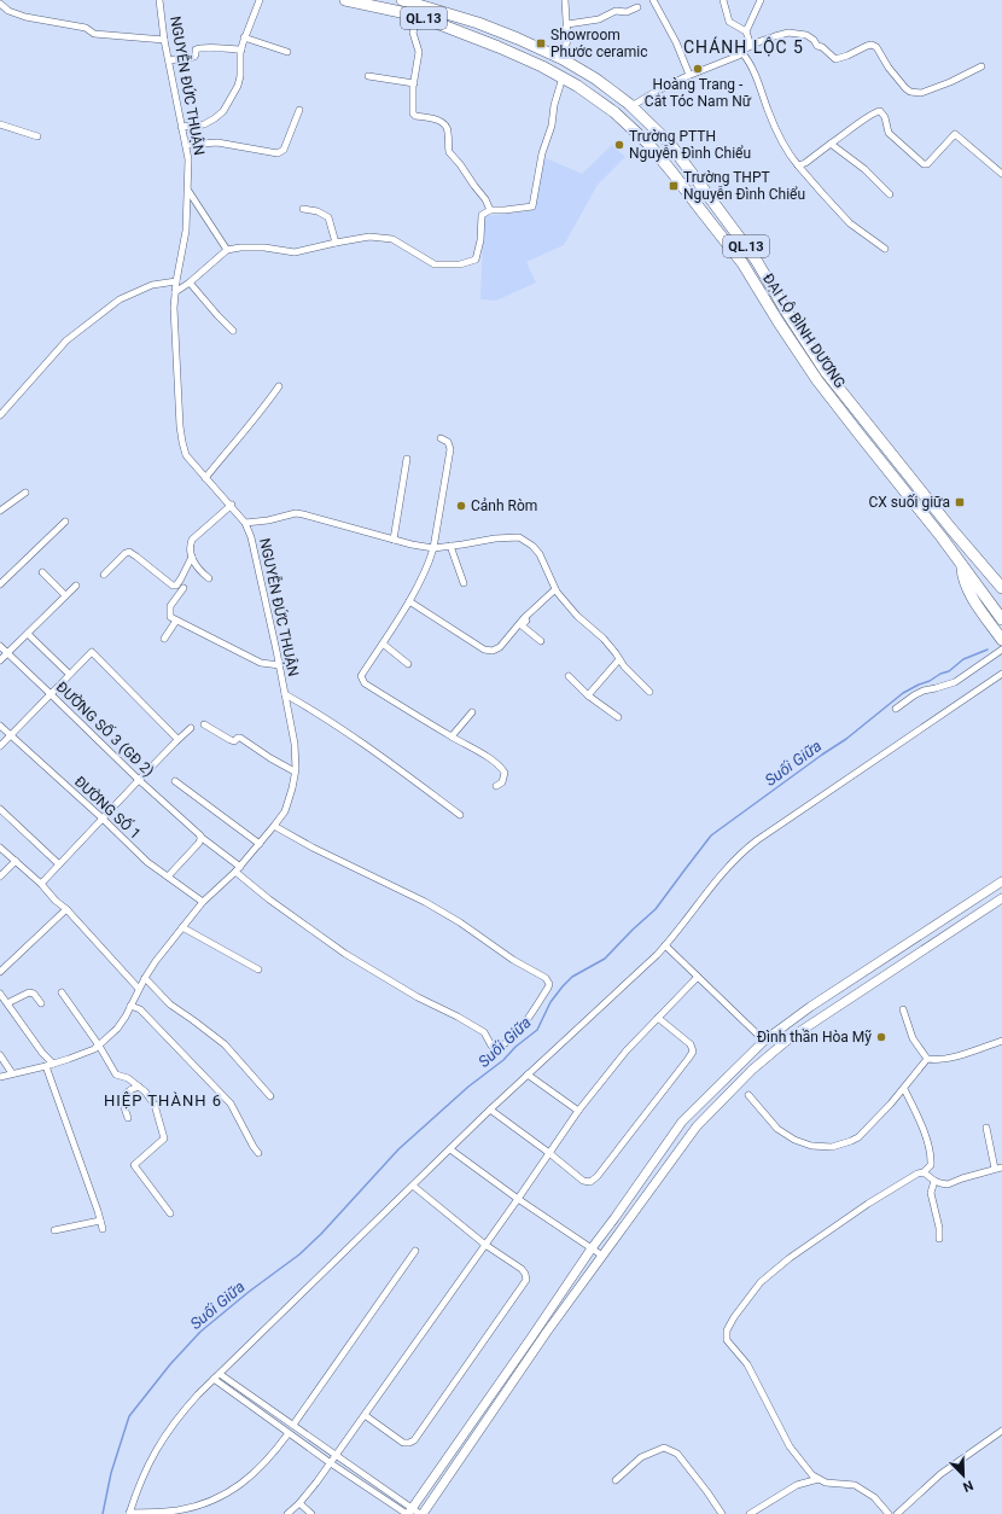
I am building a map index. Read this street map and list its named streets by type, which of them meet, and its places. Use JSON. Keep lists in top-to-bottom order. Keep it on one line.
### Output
{"streets":{"highway":["QL.13","ĐẠI LỘ BÌNH DƯƠNG"],"street":["NGUYỄN ĐỨC THUẬN","ĐƯỜNG SỐ 3 (GĐ 2)","ĐƯỜNG SỐ 1"]},"crossings":[["NGUYỄN ĐỨC THUẬN","ĐƯỜNG SỐ 3 (GĐ 2)"],["NGUYỄN ĐỨC THUẬN","ĐƯỜNG SỐ 1"]],"districts":["CHÁNH LỘC 5","HIỆP THÀNH 6"],"water":["Suối Giữa"],"places":{"transit":["Showroom Phước ceramic","Trường THPT Nguyễn Đình Chiểu","CX suối giữa"],"other":["Hoàng Trang - Cắt Tóc Nam Nữ","Trường PTTH Nguyễn Đình Chiểu","Cảnh Ròm","Đình thần Hòa Mỹ"]},"north":"bottom right"}
